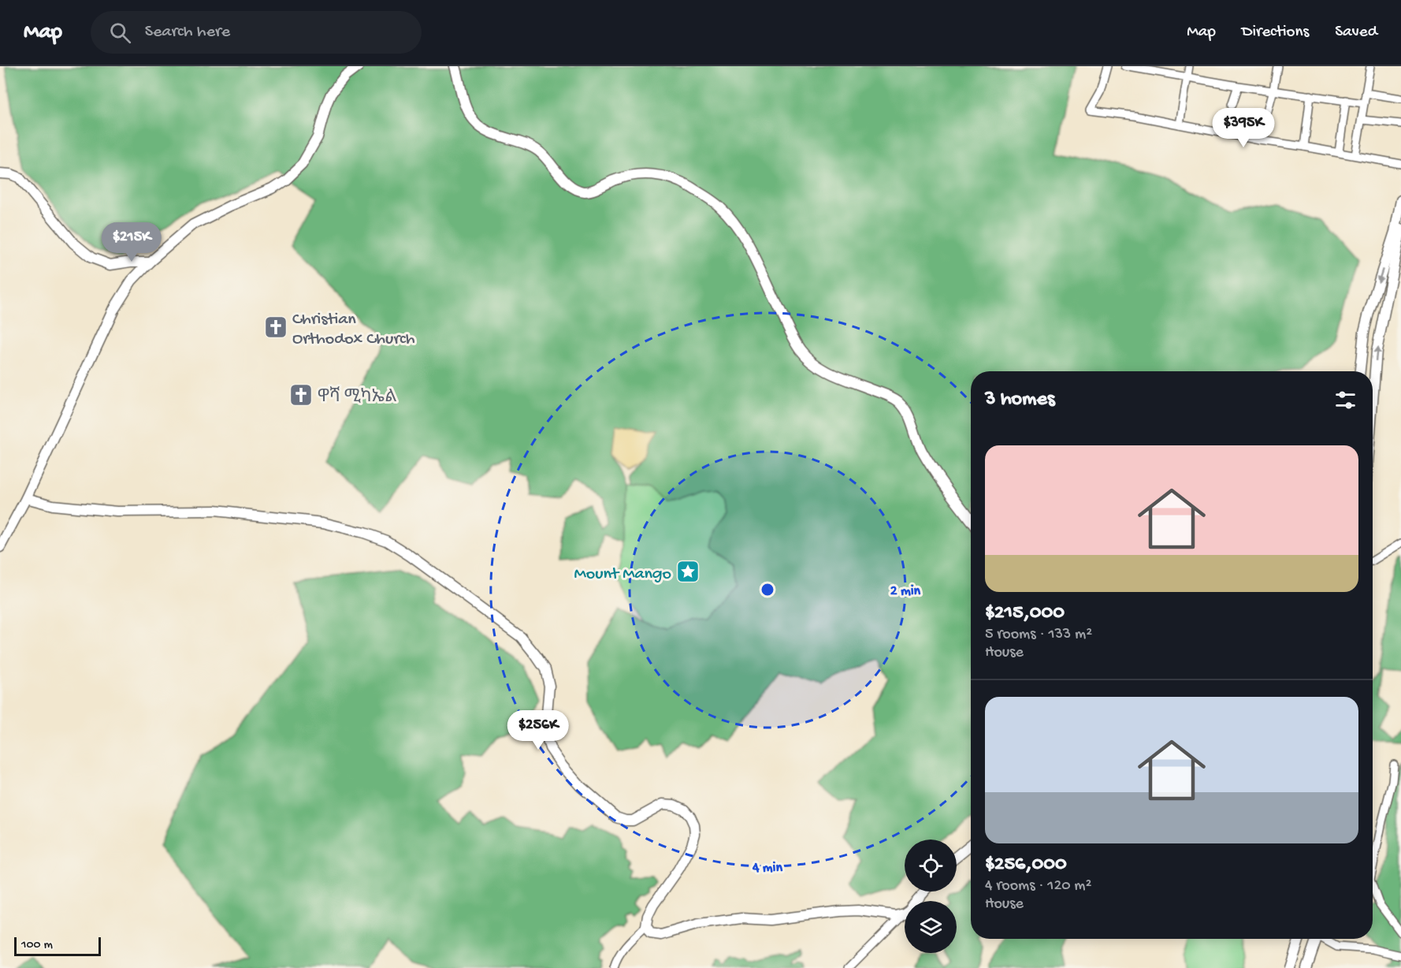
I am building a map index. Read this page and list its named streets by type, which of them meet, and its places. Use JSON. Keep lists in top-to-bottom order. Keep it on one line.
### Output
{"places":{"church":["Christian Orthodox Church","ዋሻ ሚካኤል"],"place":["Mount Mango"]},"scale_bar":"100 m","page":{"header":"Map","search":"Search here","nav":["Map","Directions","Saved"],"price":["$395K","$215K","$256K"],"heading":"3 homes","list":[{"name":"$215,000","note":"5 rooms · 133 m² · House"},{"name":"$256,000","note":"4 rooms · 120 m² · House"}],"scale":"100 m"},"rings":["2 min","4 min"]}
